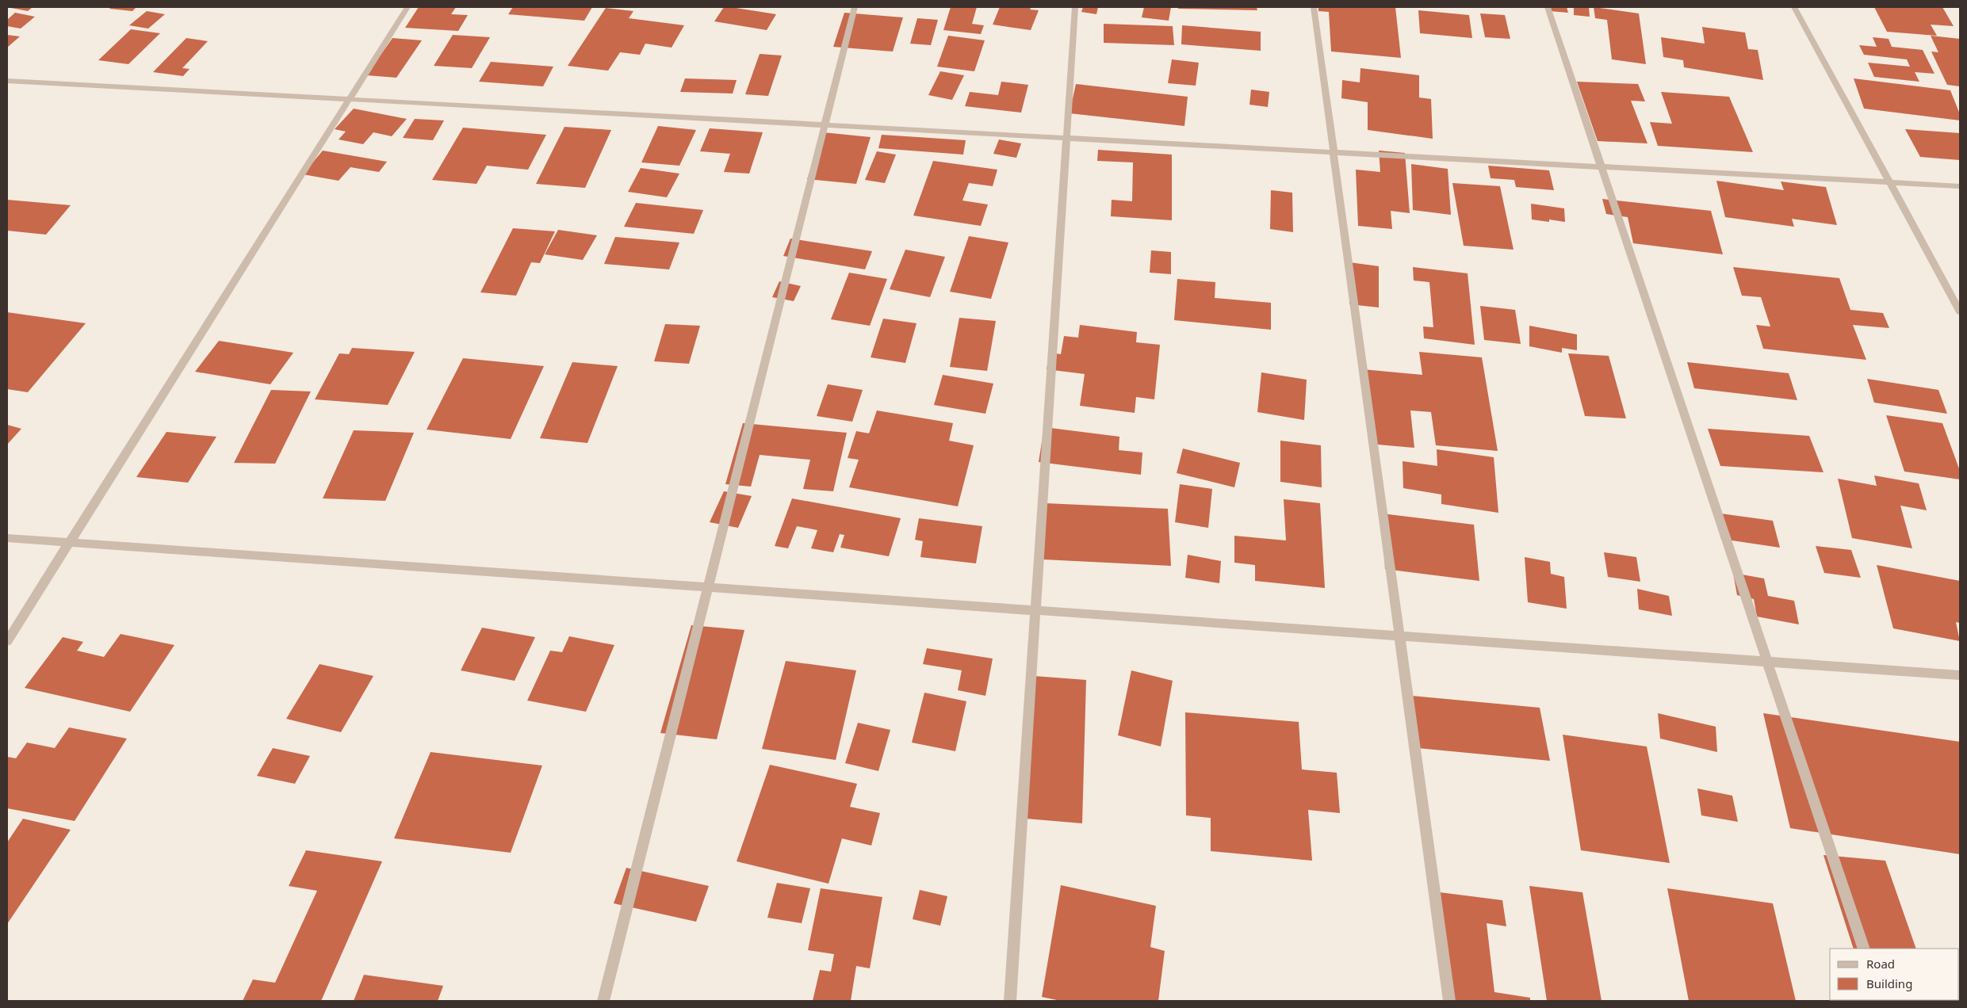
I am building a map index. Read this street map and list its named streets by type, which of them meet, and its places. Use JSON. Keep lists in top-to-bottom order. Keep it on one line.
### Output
{"legend":["Road","Building"]}
